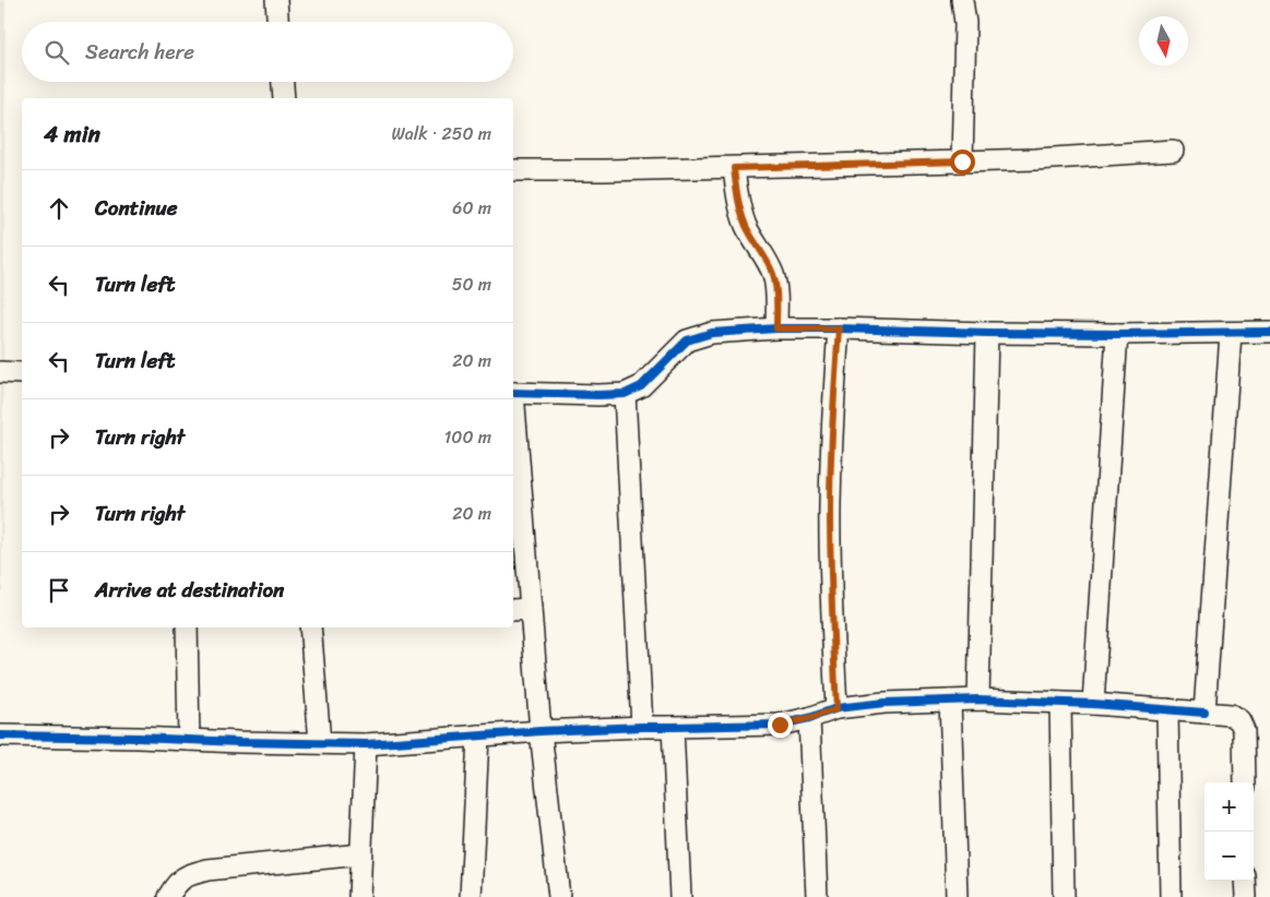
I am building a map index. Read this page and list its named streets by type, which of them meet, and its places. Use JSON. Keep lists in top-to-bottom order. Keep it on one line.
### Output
{"north":"bottom","page":{"search":"Search here","heading":["4 min","Walk · 250 m"],"list":[["Continue","60 m"],["Turn left","50 m"],["Turn left","20 m"],["Turn right","100 m"],["Turn right","20 m"],"Arrive at destination"],"map_buttons":["+","−"]}}
